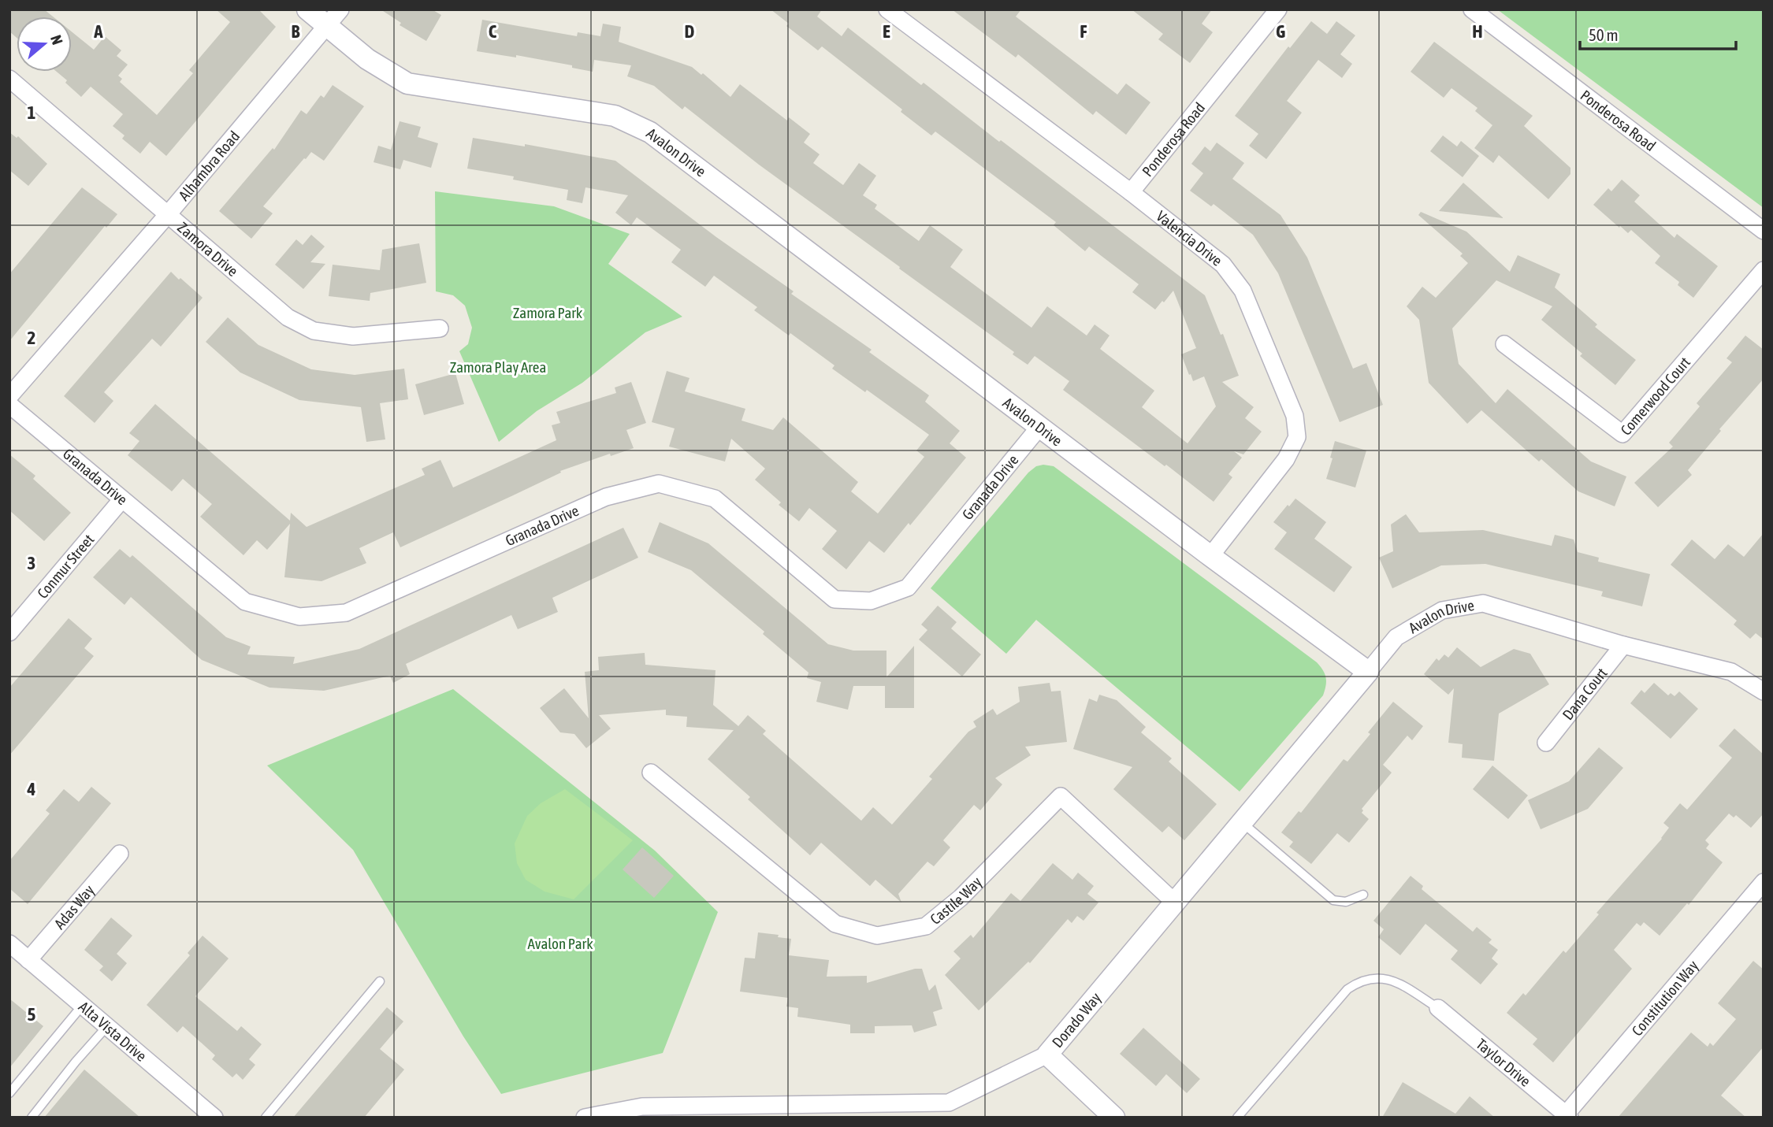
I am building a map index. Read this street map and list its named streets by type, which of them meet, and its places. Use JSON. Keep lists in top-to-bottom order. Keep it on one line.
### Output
{"streets":{"street":["Ponderosa Road","Avalon Drive","Alhambra Road","Valencia Drive","Zamora Drive","Comerwood Court","Granada Drive","Conmur Street","Dana Court","Castile Way","Adas Way","Constitution Way","Dorado Way","Alta Vista Drive","Taylor Drive"]},"crossings":[["Ponderosa Road","Valencia Drive"],["Avalon Drive","Alhambra Road"],["Avalon Drive","Valencia Drive"],["Avalon Drive","Granada Drive"],["Avalon Drive","Dana Court"],["Avalon Drive","Dorado Way"],["Alhambra Road","Zamora Drive"],["Granada Drive","Conmur Street"],["Castile Way","Dorado Way"],["Adas Way","Alta Vista Drive"],["Constitution Way","Taylor Drive"]],"parks":["Zamora Park","Zamora Play Area","Avalon Park"],"scale_bar":"50 m","north":"right","grid":{"columns":["A","B","C","D","E","F","G","H"],"rows":["1","2","3","4","5"]}}
